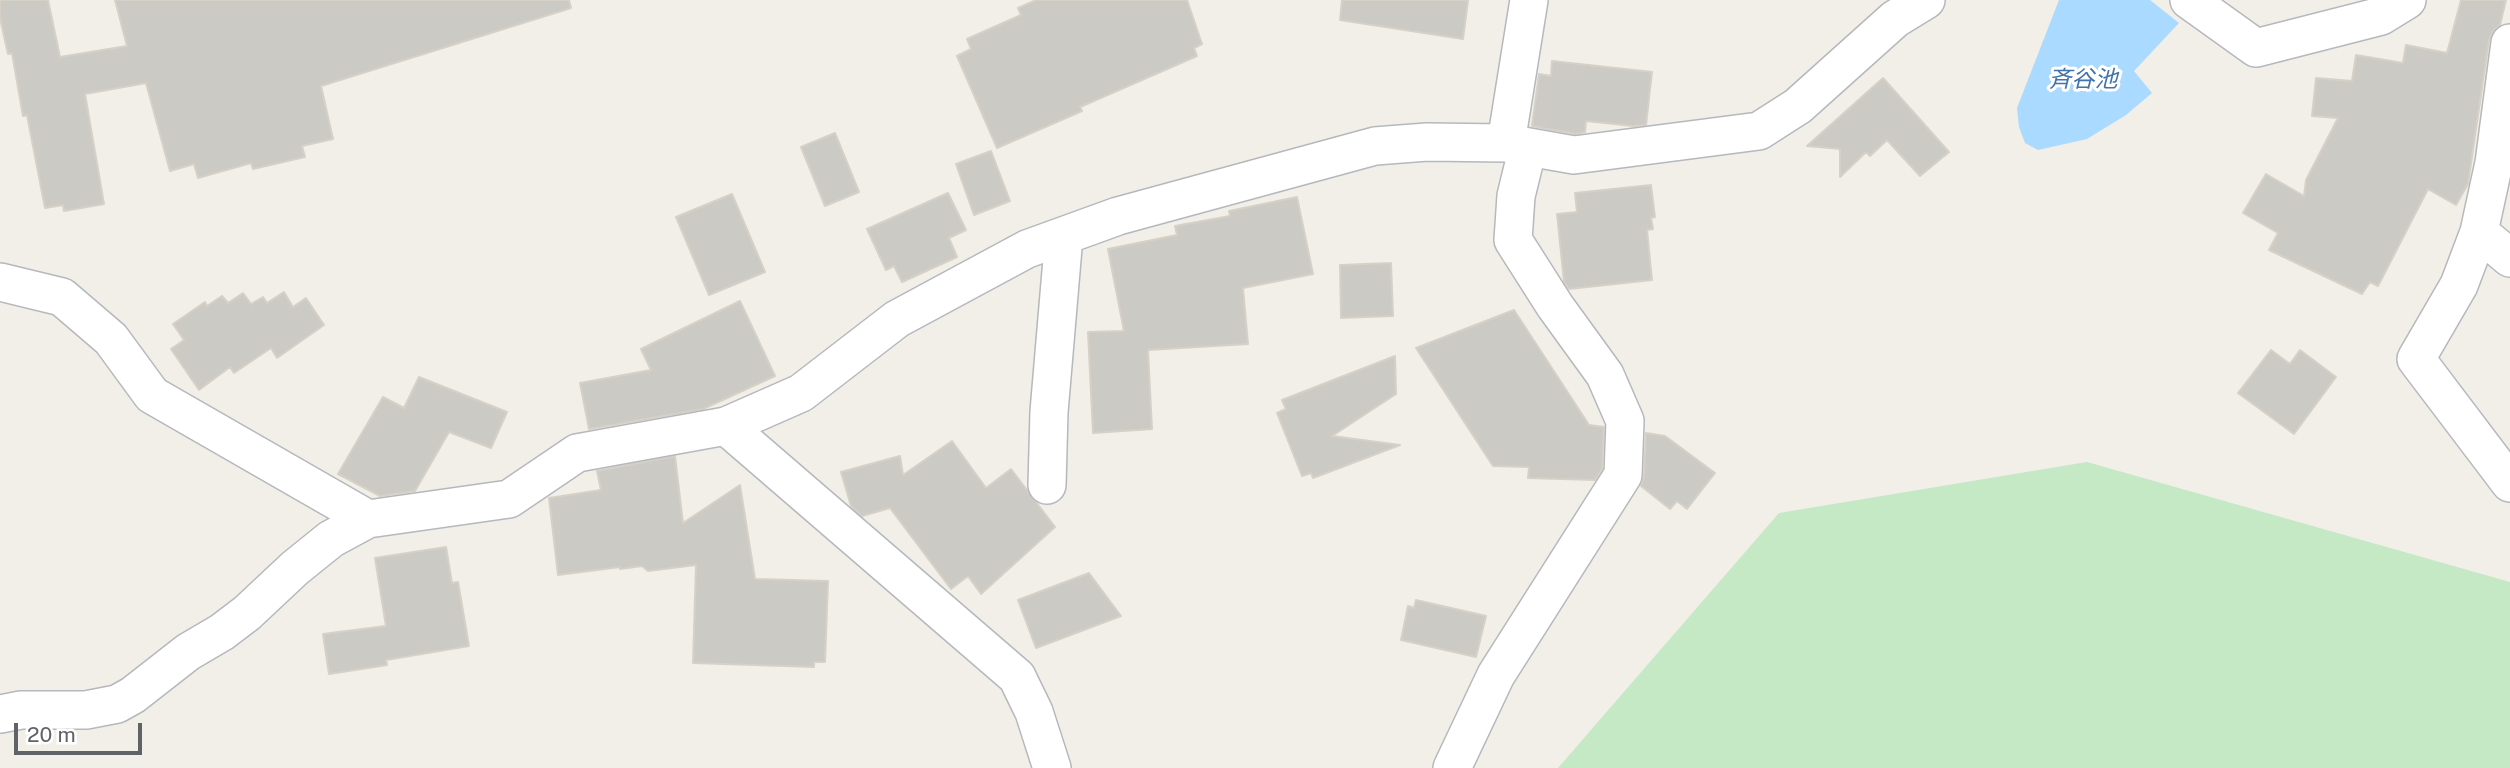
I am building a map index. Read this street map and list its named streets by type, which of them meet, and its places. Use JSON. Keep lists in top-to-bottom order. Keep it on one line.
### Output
{"water":["斉谷池"],"scale_bar":"20 m"}
